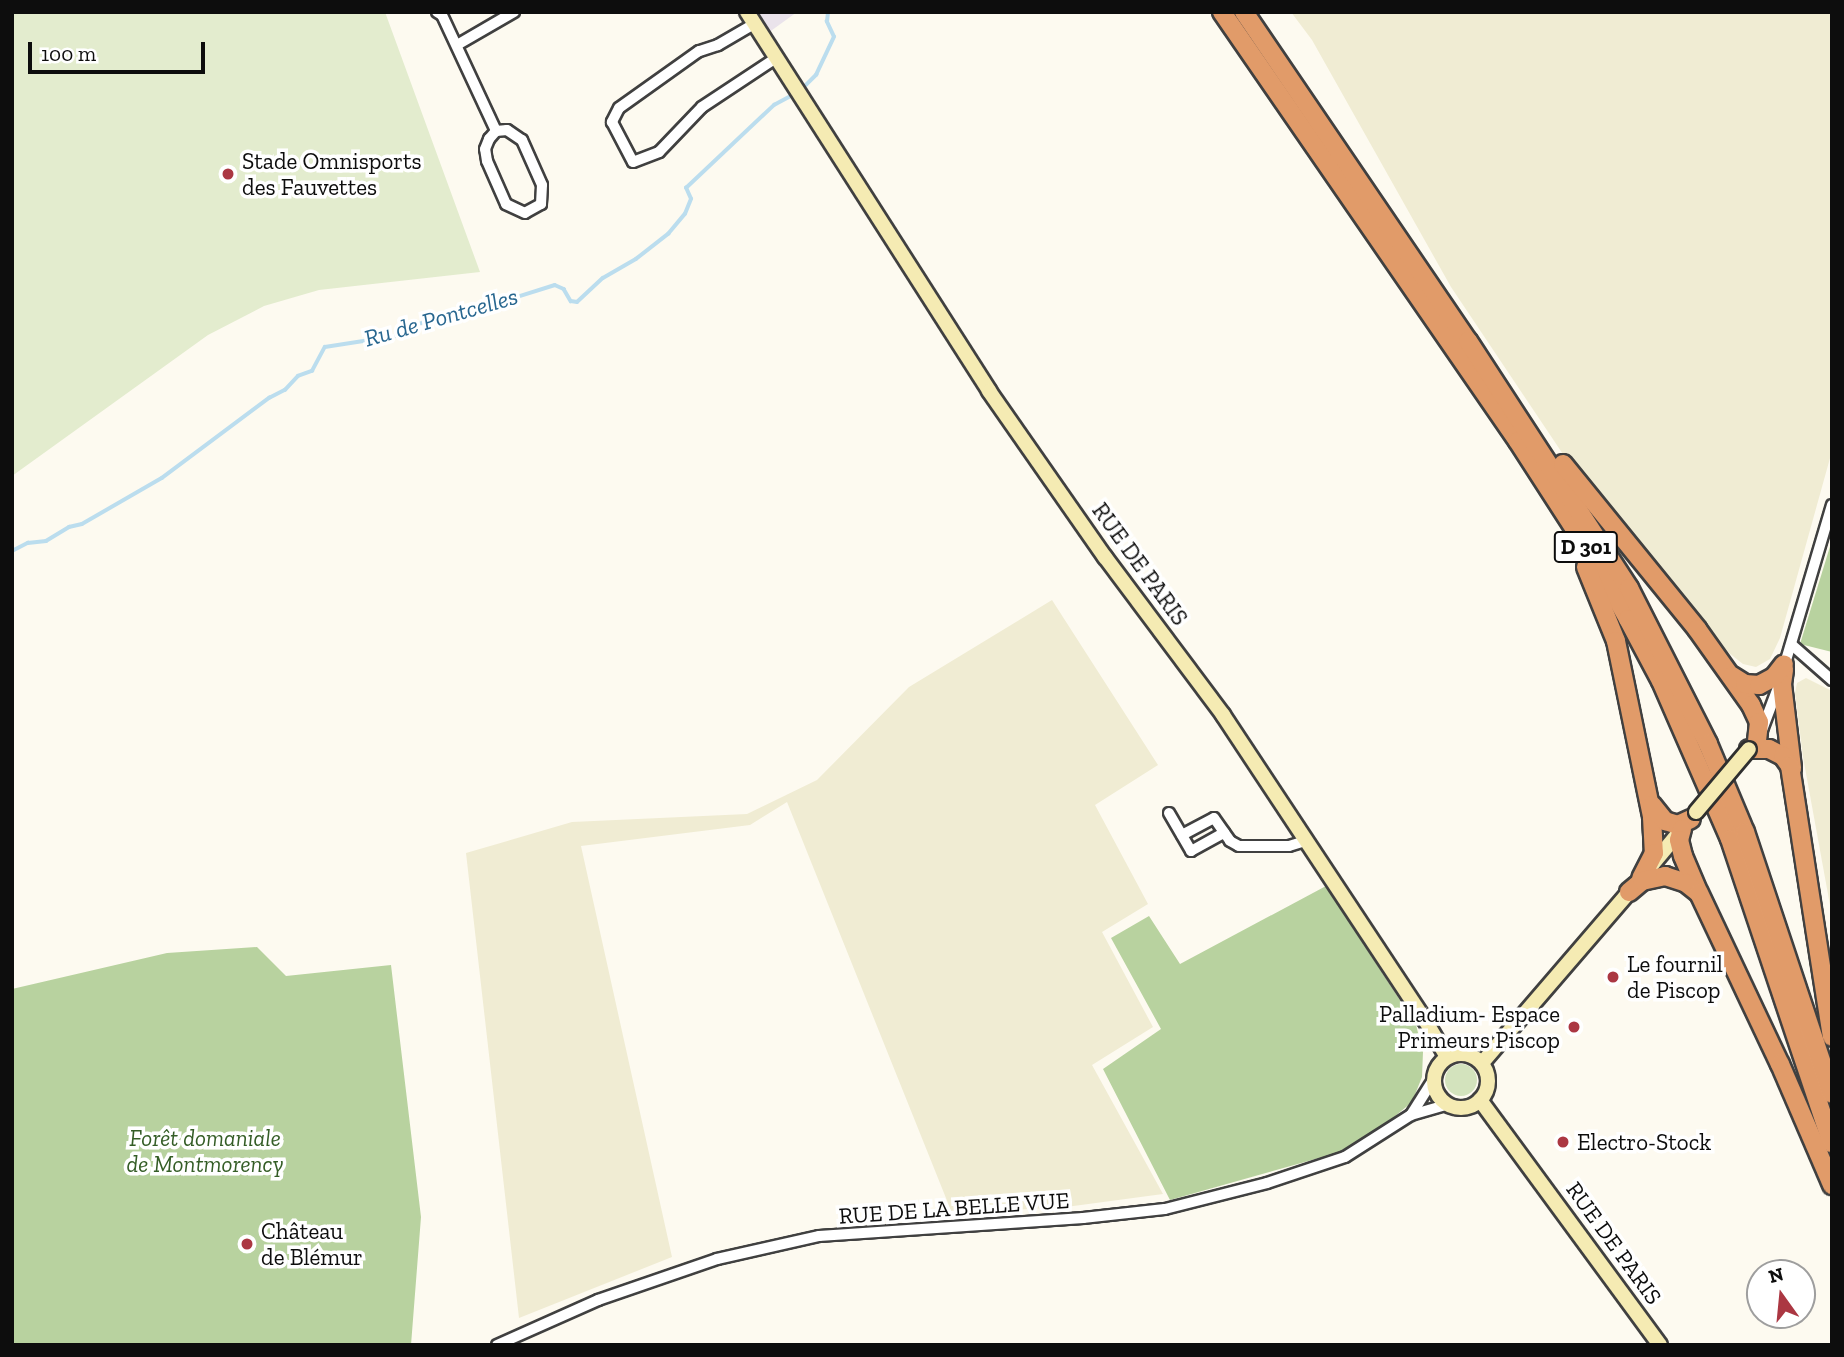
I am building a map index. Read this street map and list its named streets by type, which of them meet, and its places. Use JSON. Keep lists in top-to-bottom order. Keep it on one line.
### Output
{"streets":{"highway":["D 301"],"street":["RUE DE PARIS","RUE DE LA BELLE VUE"]},"crossings":[["RUE DE PARIS","RUE DE LA BELLE VUE"]],"water":["Ru de Pontcelles"],"parks":["Forêt domaniale de Montmorency"],"places":["Stade Omnisports des Fauvettes","Le fournil de Piscop","Palladium- Espace Primeurs Piscop","Electro-Stock","Château de Blémur"],"scale_bar":"100 m","north":"top"}
